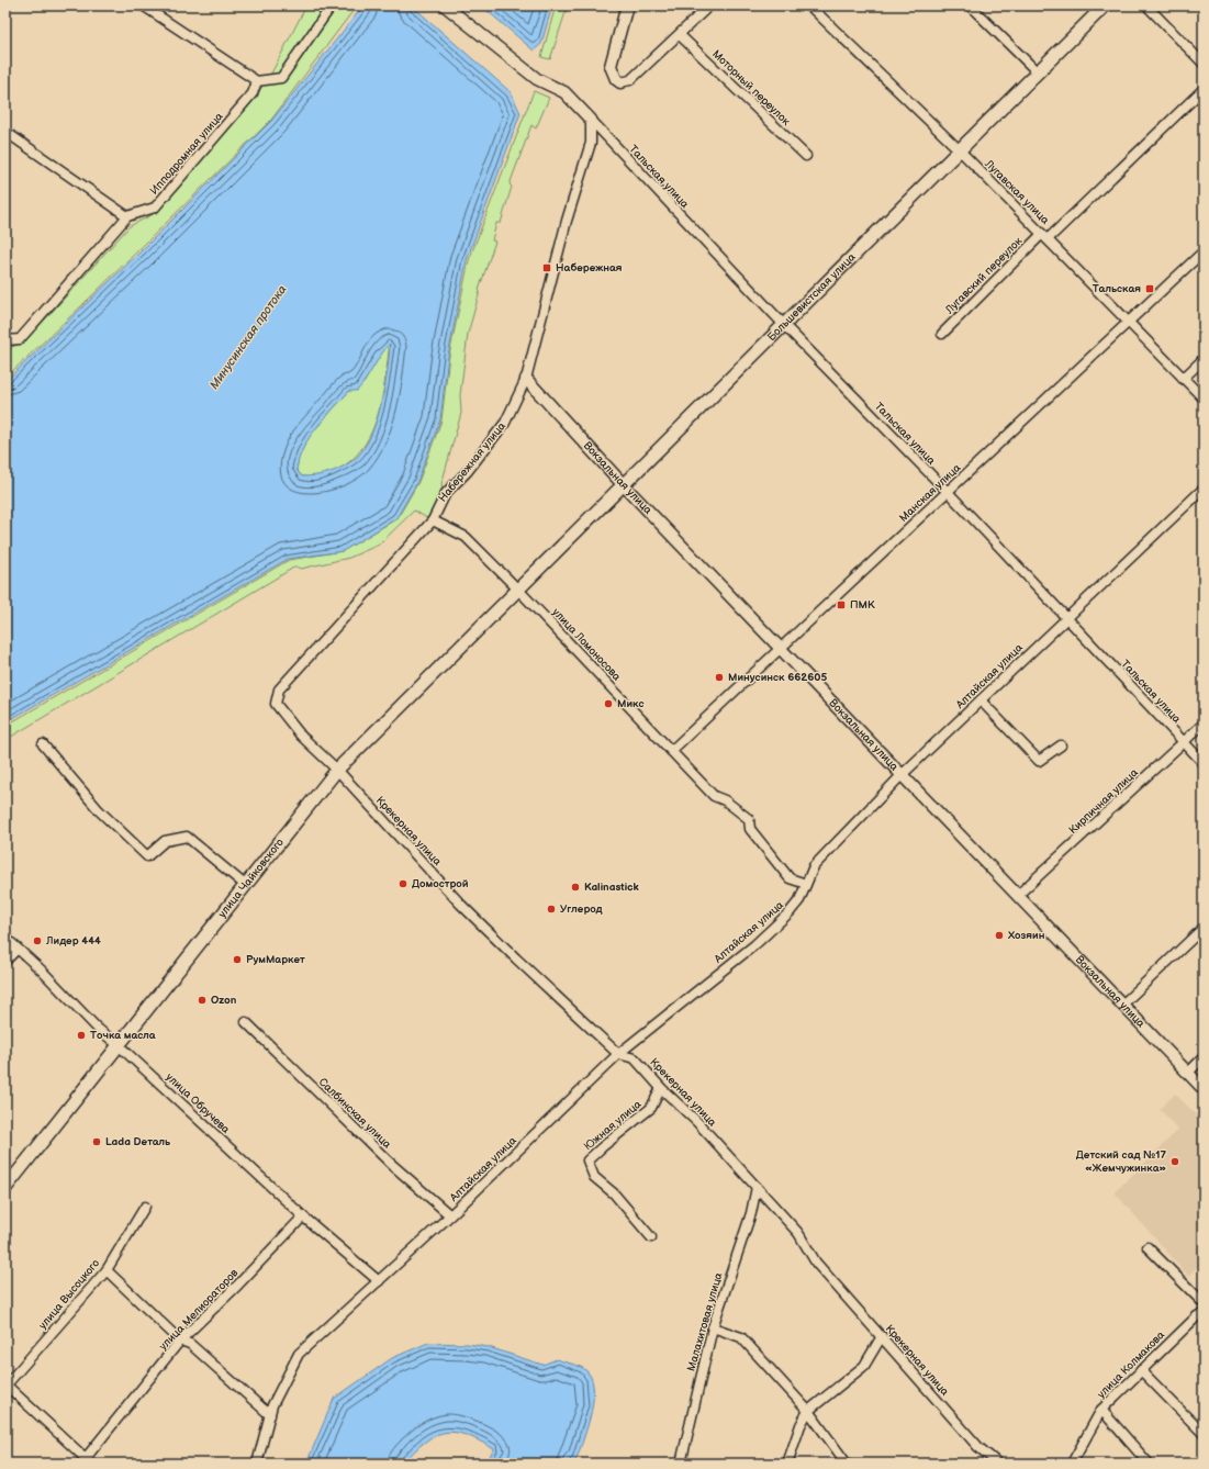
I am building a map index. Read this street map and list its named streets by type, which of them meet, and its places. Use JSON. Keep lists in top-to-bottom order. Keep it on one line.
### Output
{"streets":{"main road":["Большевистская улица","улица Чайковского"],"street":["Моторный переулок","Ипподромная улица","Тальская улица","Лугавская улица","Лугавский переулок","Набережная улица","Вокзальная улица","Манская улица","улица Ломоносова","Алтайская улица","Кирпичная улица","Крекерная улица","улица Обручева","Салбинская улица","Южная улица","улица Высоцкого","улица Мелиораторов","Малахитовая улица","улица Колмакова"]},"crossings":[["Тальская улица","Большевистская улица"],["Тальская улица","Набережная улица"],["Тальская улица","Манская улица"],["Тальская улица","Алтайская улица"],["Тальская улица","Кирпичная улица"],["Лугавская улица","Лугавский переулок"],["Лугавская улица","Большевистская улица"],["Лугавская улица","Манская улица"],["Большевистская улица","Вокзальная улица"],["Большевистская улица","улица Ломоносова"],["Большевистская улица","улица Чайковского"],["Набережная улица","Вокзальная улица"],["Набережная улица","улица Ломоносова"],["Набережная улица","Крекерная улица"],["Вокзальная улица","Манская улица"],["Вокзальная улица","Алтайская улица"],["Вокзальная улица","Кирпичная улица"],["Манская улица","улица Ломоносова"],["улица Ломоносова","Алтайская улица"],["улица Ломоносова","улица Чайковского"],["Алтайская улица","Крекерная улица"],["Алтайская улица","улица Обручева"],["Алтайская улица","Салбинская улица"],["Крекерная улица","улица Чайковского"],["Крекерная улица","Южная улица"],["Крекерная улица","Малахитовая улица"],["улица Чайковского","улица Обручева"],["улица Обручева","улица Мелиораторов"]],"water":["Минусинская протока"],"places":{"transit":["Набережная","Тальская","ПМК"],"other":["Минусинск 662605","Микс","Домострой","Kalinastick","Углерод","Хозяин","Лидер 444","РумМаркет","Ozon","Точка масла","Lada Dеталь","Детский сад №17 «Жемчужинка»"]}}
